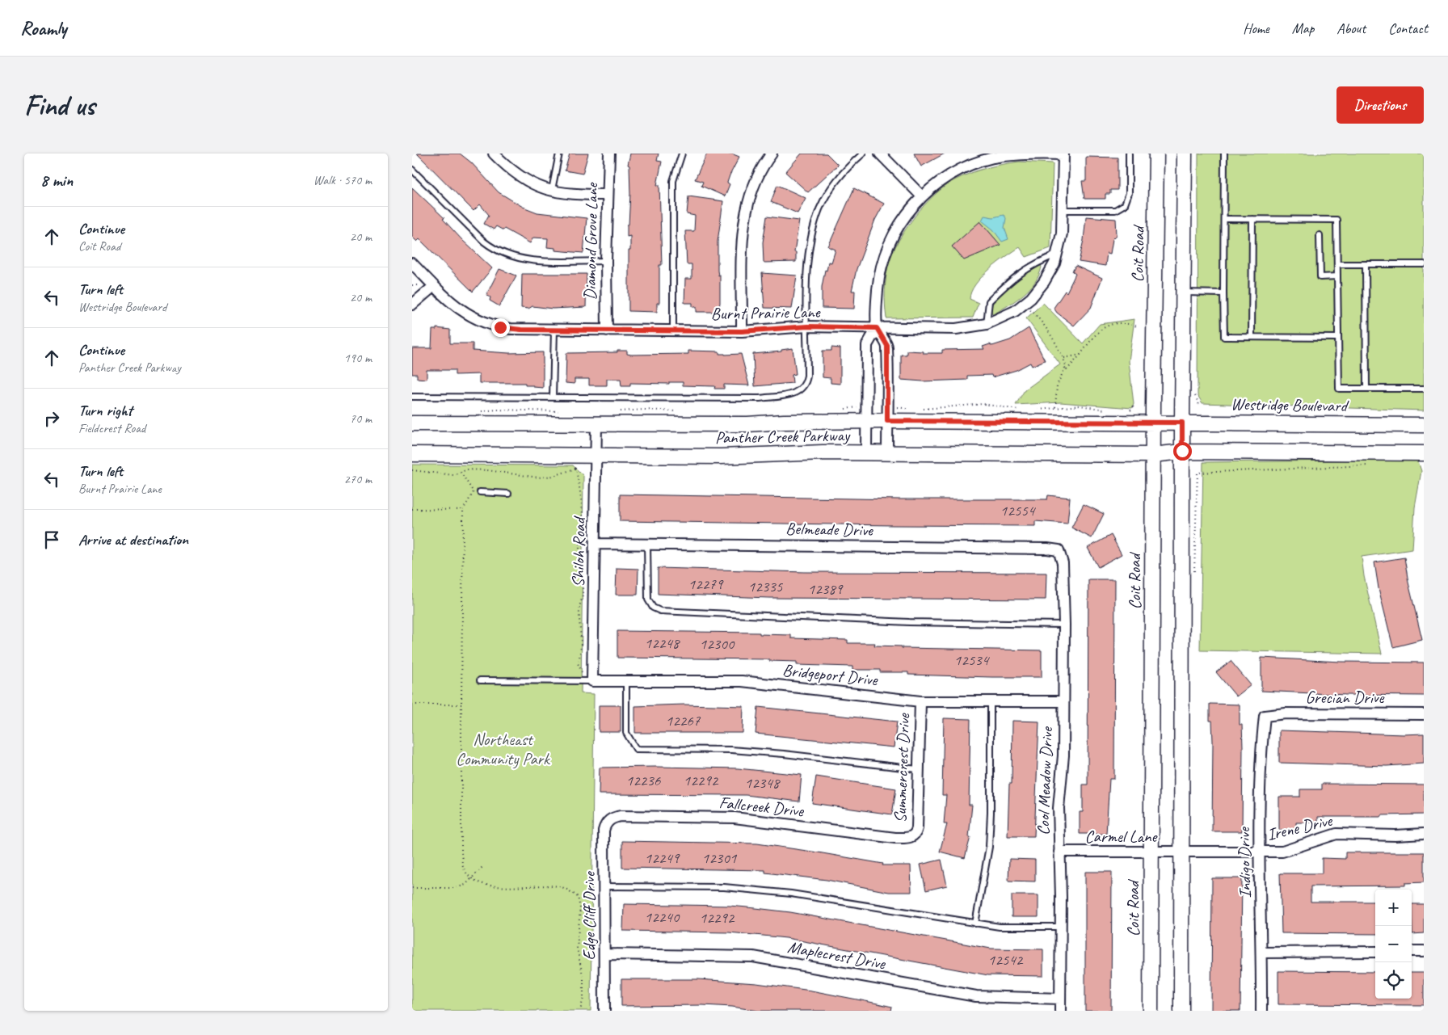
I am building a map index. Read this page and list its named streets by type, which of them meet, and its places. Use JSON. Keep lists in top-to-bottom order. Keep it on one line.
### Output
{"streets":{"main road":["Coit Road","Westridge Boulevard","Panther Creek Parkway"],"street":["Diamond Grove Lane","Burnt Prairie Lane","Belmeade Drive","Shiloh Road","Bridgeport Drive","Grecian Drive","Summercrest Drive","Cool Meadow Drive","Fallcreek Drive","Irene Drive","Carmel Lane","Indigo Drive","Edge Cliff Drive","Maplecrest Drive"]},"crossings":[["Diamond Grove Lane","Burnt Prairie Lane"],["Coit Road","Westridge Boulevard"],["Coit Road","Panther Creek Parkway"],["Coit Road","Carmel Lane"],["Westridge Boulevard","Panther Creek Parkway"],["Panther Creek Parkway","Shiloh Road"],["Belmeade Drive","Shiloh Road"],["Belmeade Drive","Cool Meadow Drive"],["Shiloh Road","Bridgeport Drive"],["Bridgeport Drive","Summercrest Drive"],["Bridgeport Drive","Cool Meadow Drive"],["Grecian Drive","Indigo Drive"],["Summercrest Drive","Fallcreek Drive"],["Cool Meadow Drive","Carmel Lane"],["Cool Meadow Drive","Maplecrest Drive"],["Fallcreek Drive","Edge Cliff Drive"],["Irene Drive","Carmel Lane"],["Irene Drive","Indigo Drive"],["Edge Cliff Drive","Maplecrest Drive"]],"parks":["Northeast Community Park"],"house_numbers":["12554","12279","12335","12389","12248","12300","12534","12267","12236","12292","12348","12249","12301","12240","12292","12542"],"page":{"header":"Roamly","nav":["Home","Map","About","Contact"],"buttons":"Directions","title":"Find us","heading":["8 min","Walk · 570 m"],"list":[["Continue","Coit Road","20 m"],["Turn left","Westridge Boulevard","20 m"],["Continue","Panther Creek Parkway","190 m"],["Turn right","Fieldcrest Road","70 m"],["Turn left","Burnt Prairie Lane","270 m"],"Arrive at destination"],"map_buttons":["+","−"]}}
